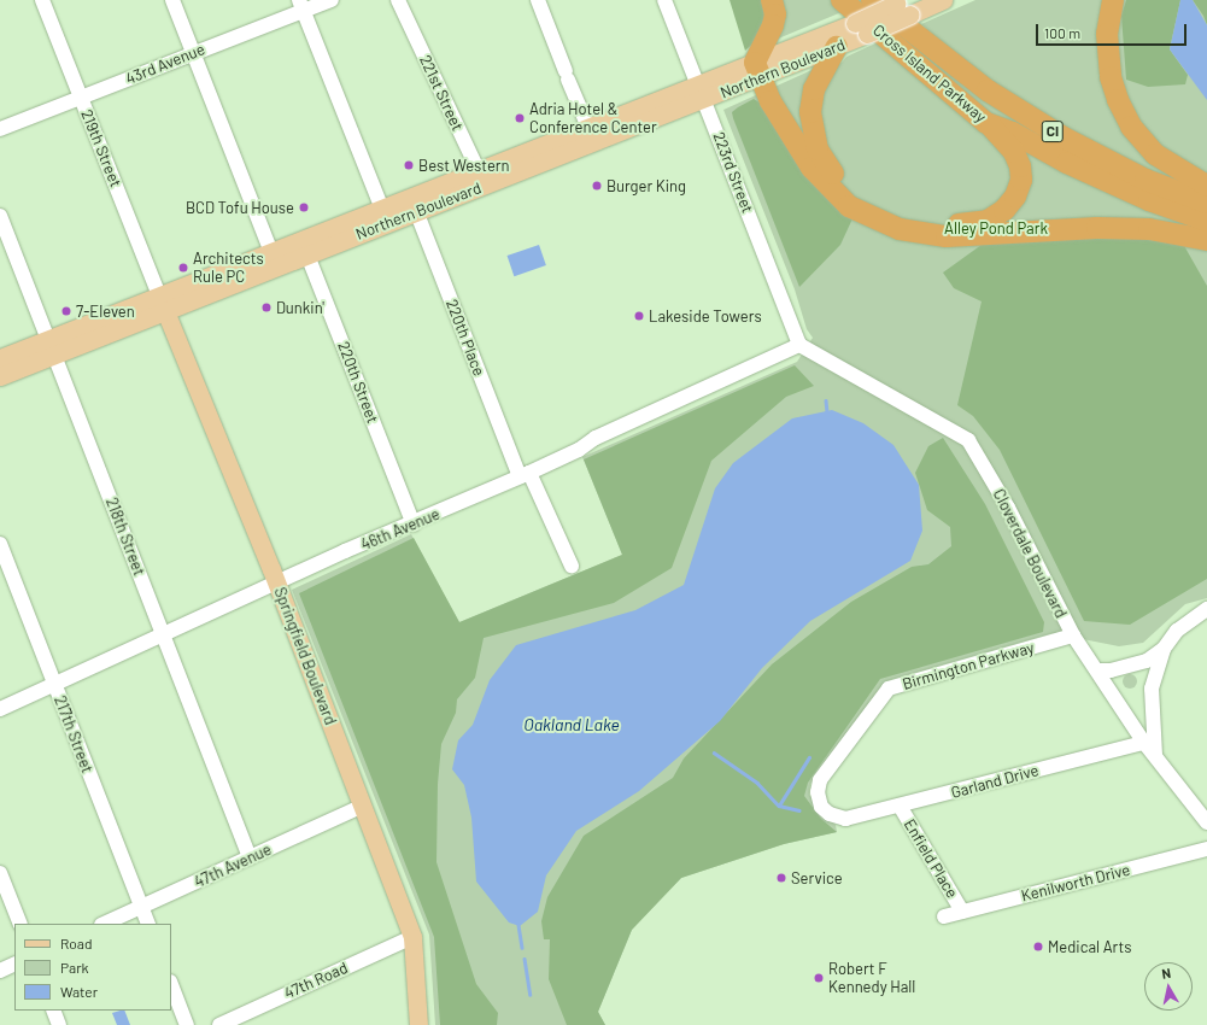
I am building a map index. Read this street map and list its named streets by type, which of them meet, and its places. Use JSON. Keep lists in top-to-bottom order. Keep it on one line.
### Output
{"streets":{"highway":["Cross Island Parkway","CI"],"main road":["Northern Boulevard","Springfield Boulevard"],"street":["43rd Avenue","221st Street","219th Street","223rd Street","220th Place","220th Street","46th Avenue","218th Street","Cloverdale Boulevard","Birmington Parkway","217th Street","Garland Drive","Enfield Place","47th Avenue","Kenilworth Drive","47th Road"]},"crossings":[["43rd Avenue","219th Street"],["Northern Boulevard","221st Street"],["Northern Boulevard","219th Street"],["Northern Boulevard","223rd Street"],["Northern Boulevard","220th Place"],["Northern Boulevard","220th Street"],["Northern Boulevard","218th Street"],["Northern Boulevard","Springfield Boulevard"],["219th Street","Springfield Boulevard"],["223rd Street","46th Avenue"],["223rd Street","Cloverdale Boulevard"],["220th Place","46th Avenue"],["220th Street","46th Avenue"],["46th Avenue","218th Street"],["46th Avenue","Cloverdale Boulevard"],["46th Avenue","Springfield Boulevard"],["46th Avenue","217th Street"],["218th Street","47th Avenue"],["Cloverdale Boulevard","Birmington Parkway"],["Cloverdale Boulevard","Garland Drive"],["Springfield Boulevard","47th Avenue"],["Springfield Boulevard","47th Road"],["Birmington Parkway","Garland Drive"],["217th Street","47th Avenue"],["Garland Drive","Enfield Place"],["Enfield Place","Kenilworth Drive"]],"water":["Oakland Lake"],"parks":["Alley Pond Park"],"places":["Adria Hotel & Conference Center","Best Western","Burger King","BCD Tofu House","Architects Rule PC","Dunkin'","7-Eleven","Lakeside Towers","Service","Medical Arts","Robert F Kennedy Hall"],"legend":["Road","Park","Water"],"scale_bar":"100 m","north":"top"}
